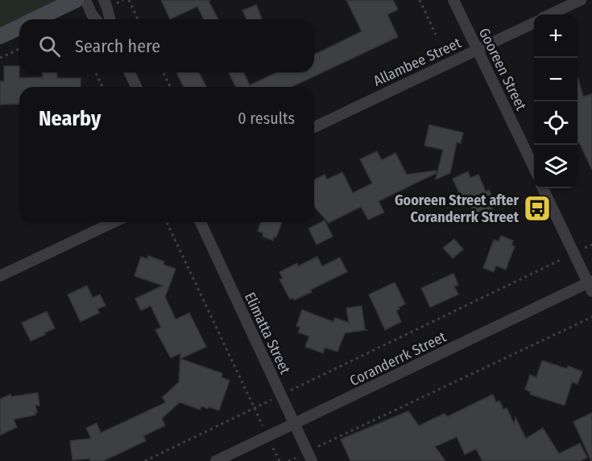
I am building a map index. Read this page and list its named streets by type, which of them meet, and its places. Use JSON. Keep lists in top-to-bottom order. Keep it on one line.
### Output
{"streets":{"street":["Allambee Street","Gooreen Street","Elimatta Street","Coranderrk Street"]},"crossings":[["Allambee Street","Gooreen Street"],["Elimatta Street","Coranderrk Street"]],"places":{"bus stop":["Gooreen Street after Coranderrk Street"]},"page":{"map_buttons":["+","−"],"search":"Search here","heading":["Nearby","0 results"]}}
